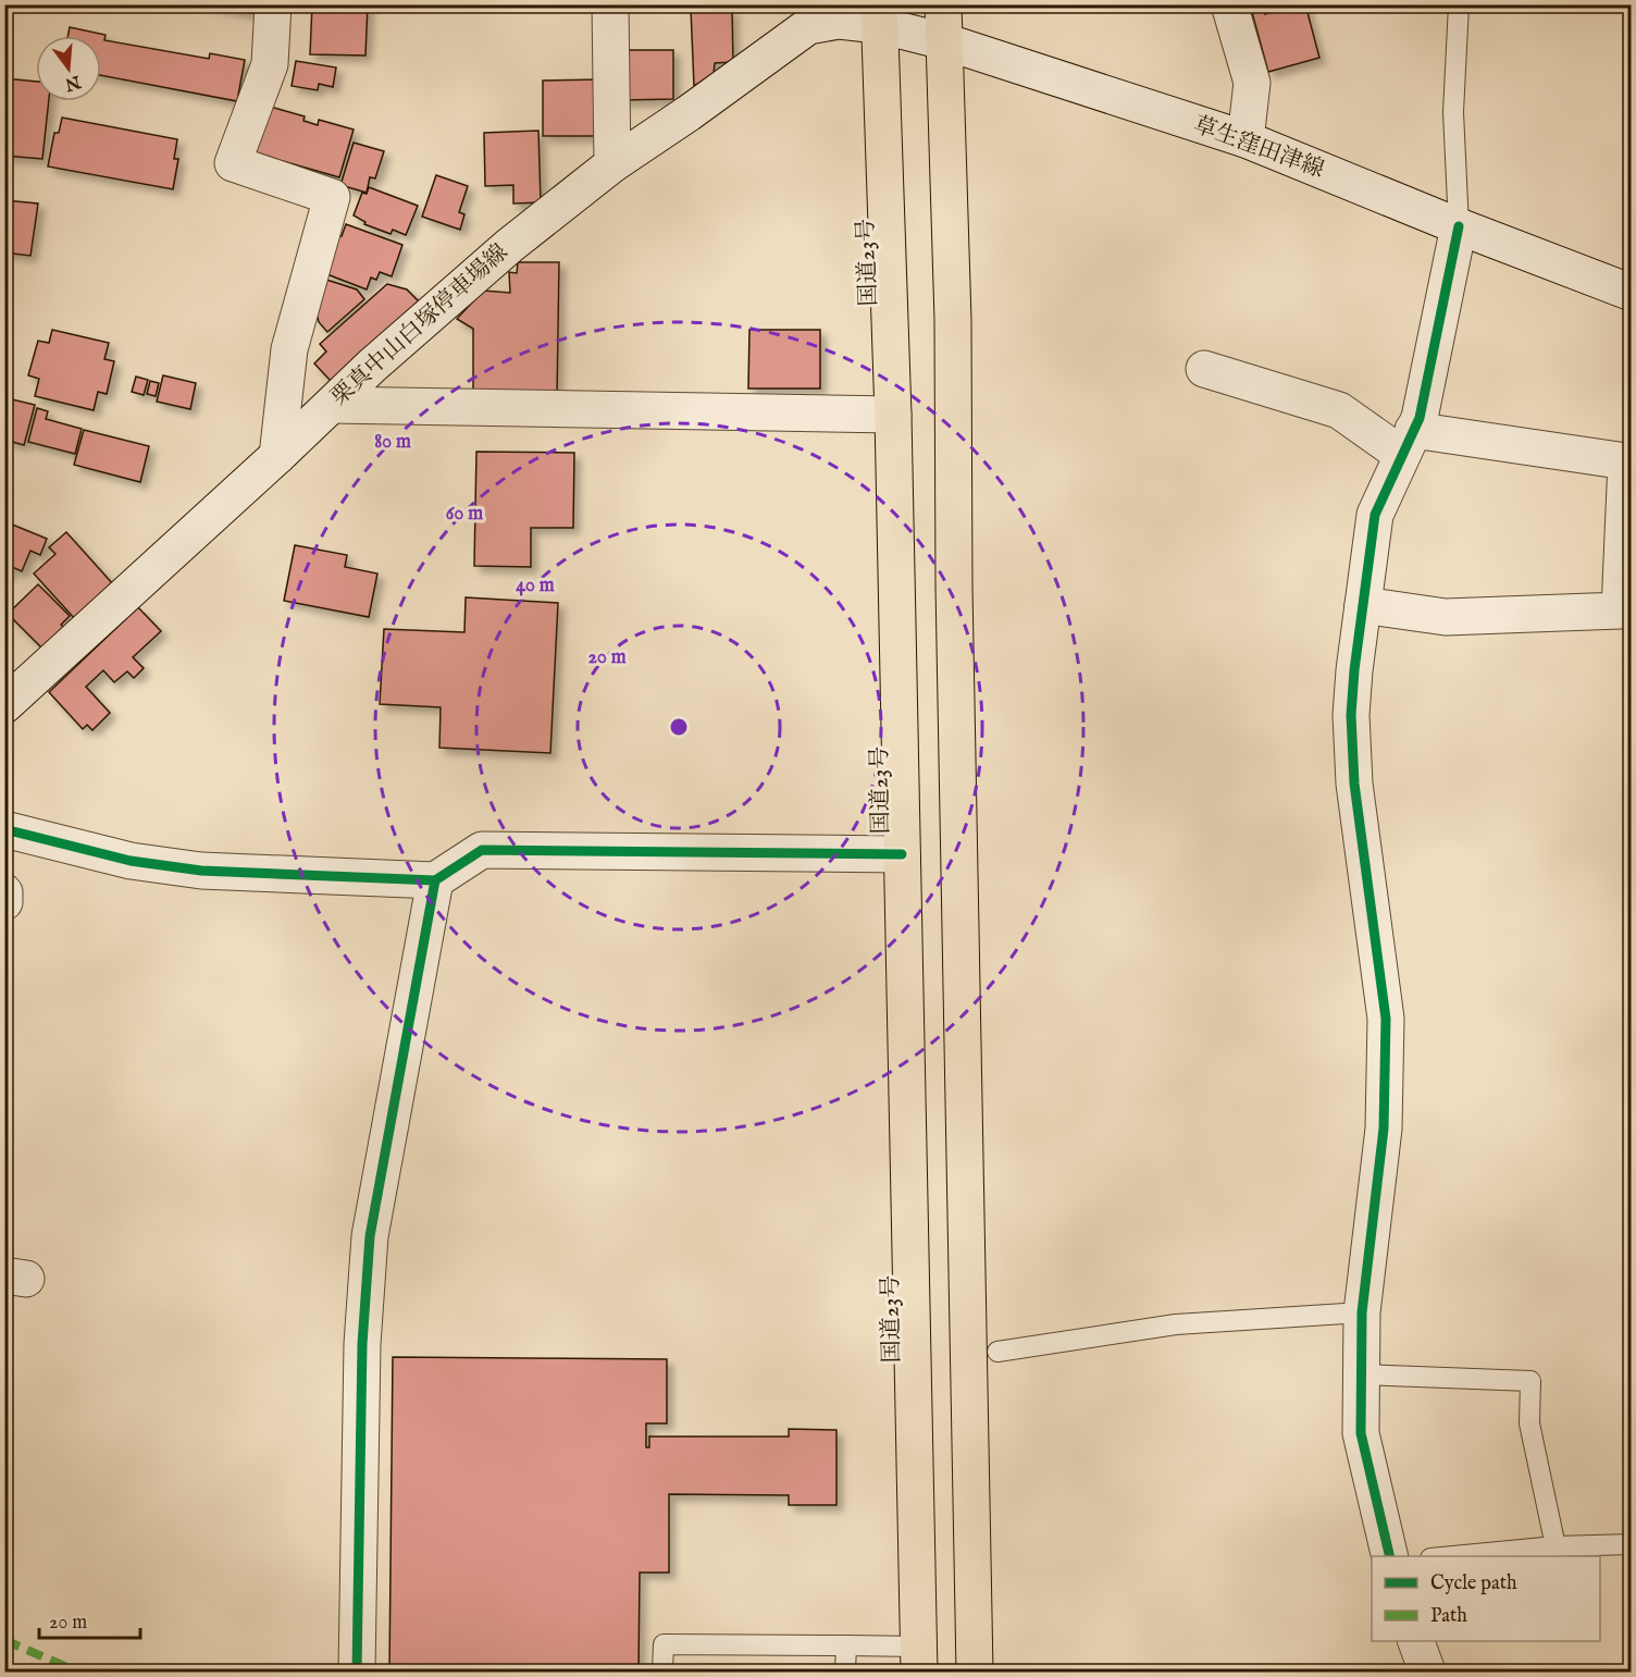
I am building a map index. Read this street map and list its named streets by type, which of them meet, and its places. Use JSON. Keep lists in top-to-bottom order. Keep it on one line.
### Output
{"streets":{"highway":["国道23号"],"street":["草生窪田津線","栗真中山白塚停車場線"]},"crossings":[["草生窪田津線","国道23号"],["草生窪田津線","栗真中山白塚停車場線"],["国道23号","栗真中山白塚停車場線"]],"legend":["Cycle path","Path"],"scale_bar":"20 m","north":"bottom","rings":["80 m","60 m","40 m","20 m"]}
